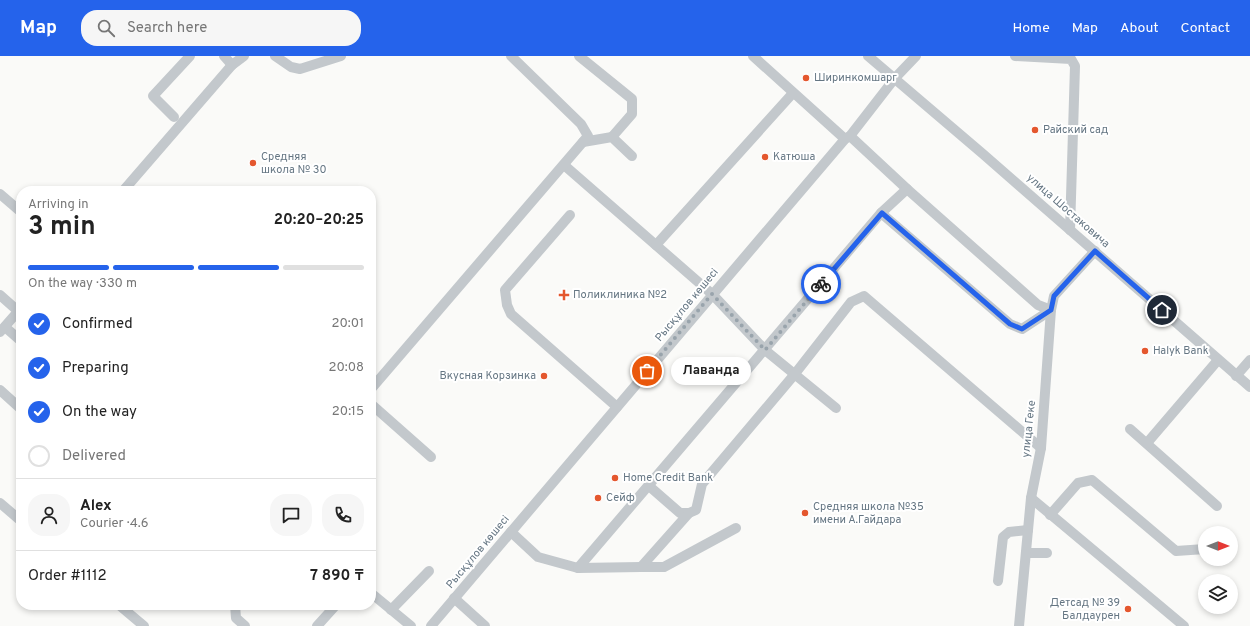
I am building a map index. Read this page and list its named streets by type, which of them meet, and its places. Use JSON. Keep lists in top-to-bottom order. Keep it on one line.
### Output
{"streets":{"street":["улица Шостаковича","Рысқұлов көшесі","улица Геке"]},"crossings":[["улица Шостаковича","Рысқұлов көшесі"],["улица Шостаковича","улица Геке"]],"places":{"other":["Ширинкомшарг","Райский сад","Катюша","Средняя школа № 30","Halyk Bank","Лаванда","Вкусная Корзинка","Home Credit Bank","Сейф","Средняя школа №35 имени А.Гайдара","Детсад № 39 Балдаурен"],"health":["Поликлиника №2"]},"north":"right","page":{"header":"Map","search":"Search here","nav":["Home","Map","About","Contact"],"heading":["3 min","Arriving in","20:20–20:25"],"panel":["Alex","Courier · 4.6","Order #1112","7 890 ₸"],"bar":"On the way · 330 m","list":[["Confirmed","20:01"],["Preparing","20:08"],["On the way","20:15"],"Delivered"],"bubble":"Лаванда"}}
